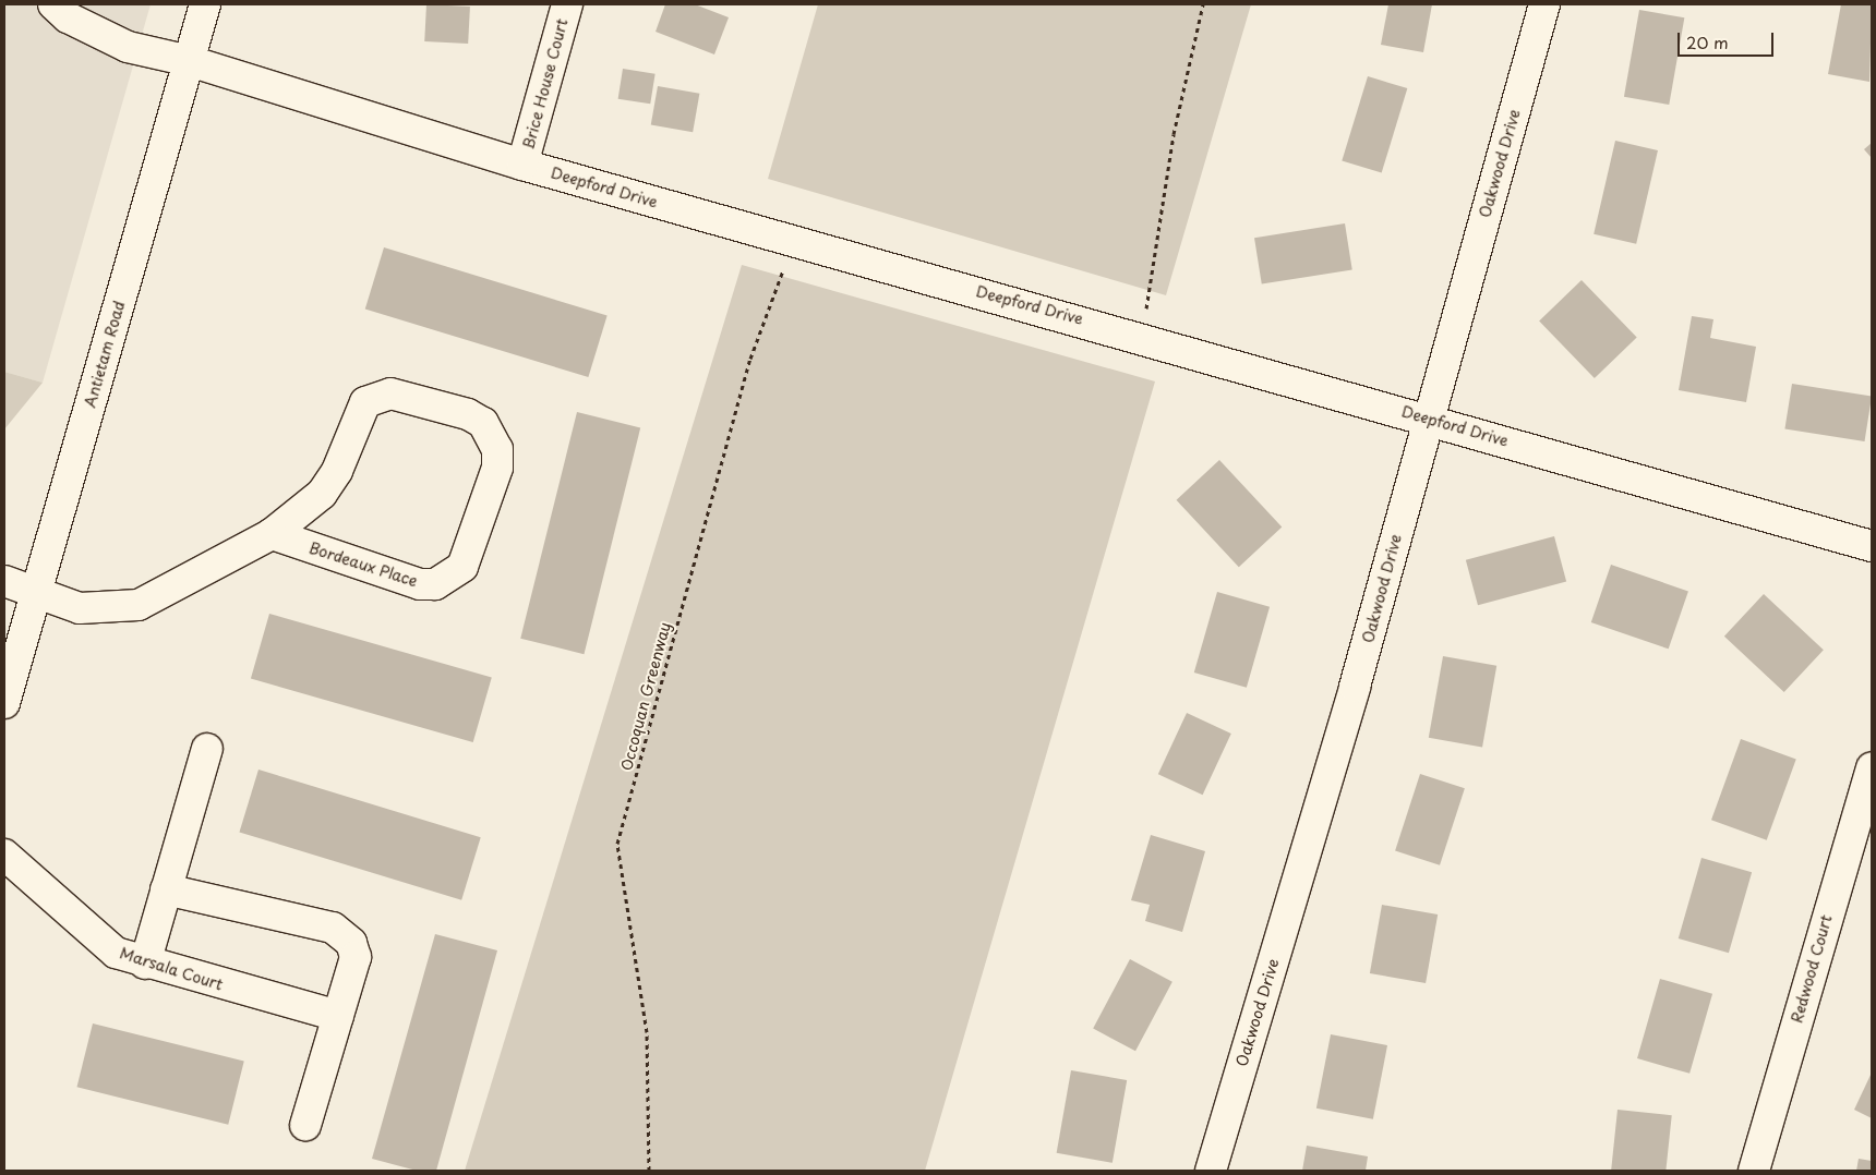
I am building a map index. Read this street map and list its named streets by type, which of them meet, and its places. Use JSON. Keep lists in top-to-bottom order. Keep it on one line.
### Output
{"streets":{"street":["Brice House Court","Oakwood Drive","Deepford Drive","Antietam Road","Bordeaux Place","Marsala Court","Redwood Court"],"path":["Occoquan Greenway"]},"crossings":[["Brice House Court","Deepford Drive"],["Oakwood Drive","Deepford Drive"],["Deepford Drive","Antietam Road"],["Deepford Drive","Occoquan Greenway"],["Antietam Road","Bordeaux Place"]],"scale_bar":"20 m"}
